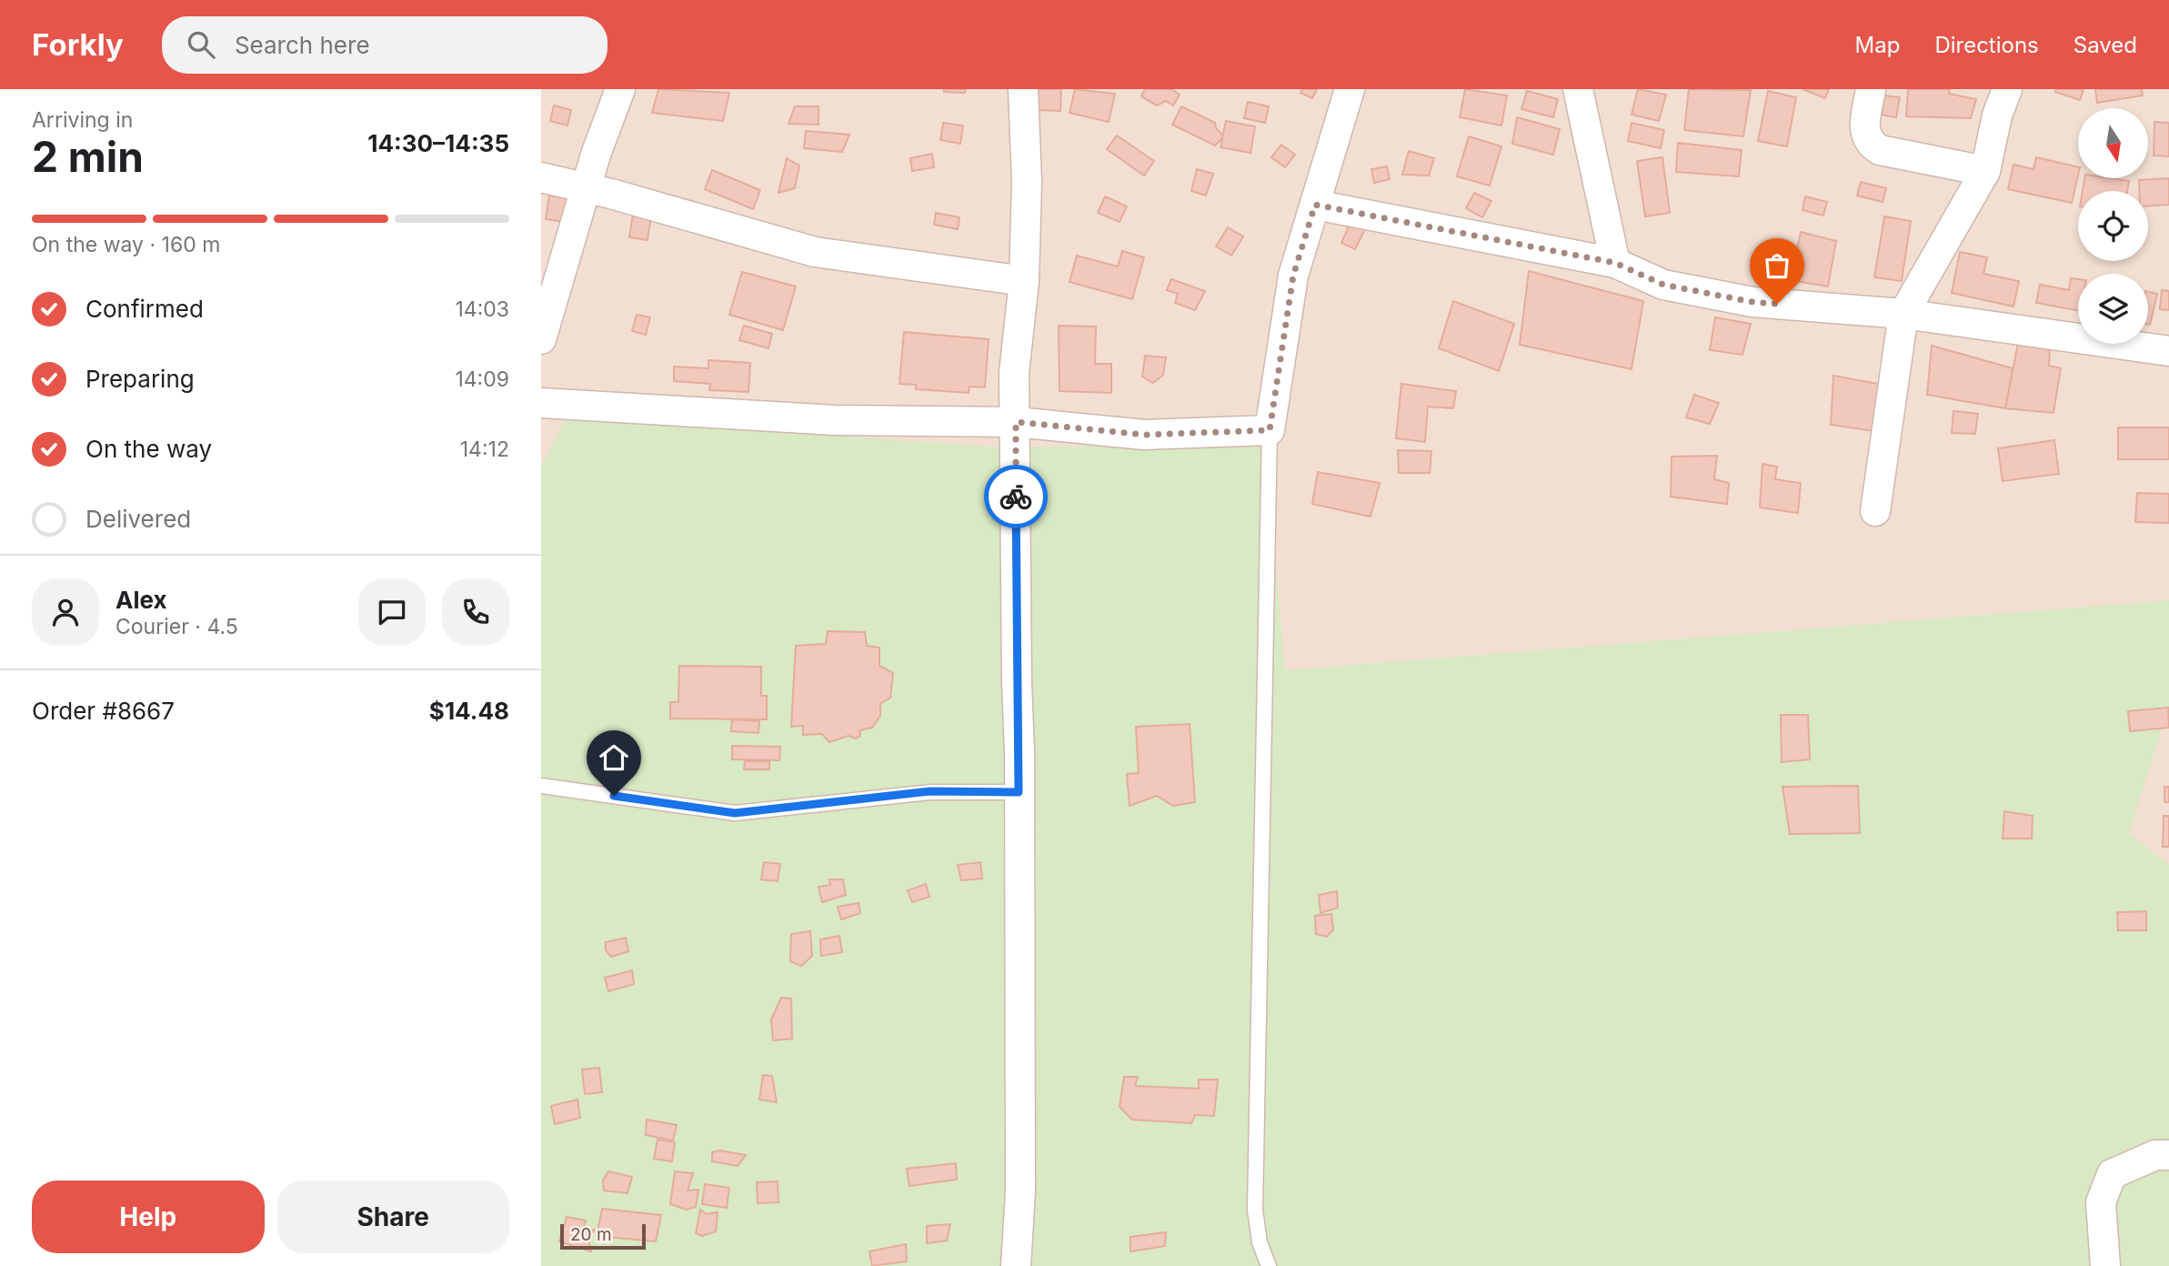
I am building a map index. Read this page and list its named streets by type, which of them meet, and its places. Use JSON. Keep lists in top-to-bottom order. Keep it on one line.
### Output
{"scale_bar":"20 m","north":"bottom","page":{"header":"Forkly","search":"Search here","nav":["Map","Directions","Saved"],"heading":["2 min","Arriving in","14:30–14:35"],"panel":["Alex","Courier · 4.5","Order #8667","$14.48"],"bar":"On the way · 160 m","list":[["Confirmed","14:03"],["Preparing","14:09"],["On the way","14:12"],"Delivered"],"buttons":["Help","Share"],"scale":"20 m"}}
